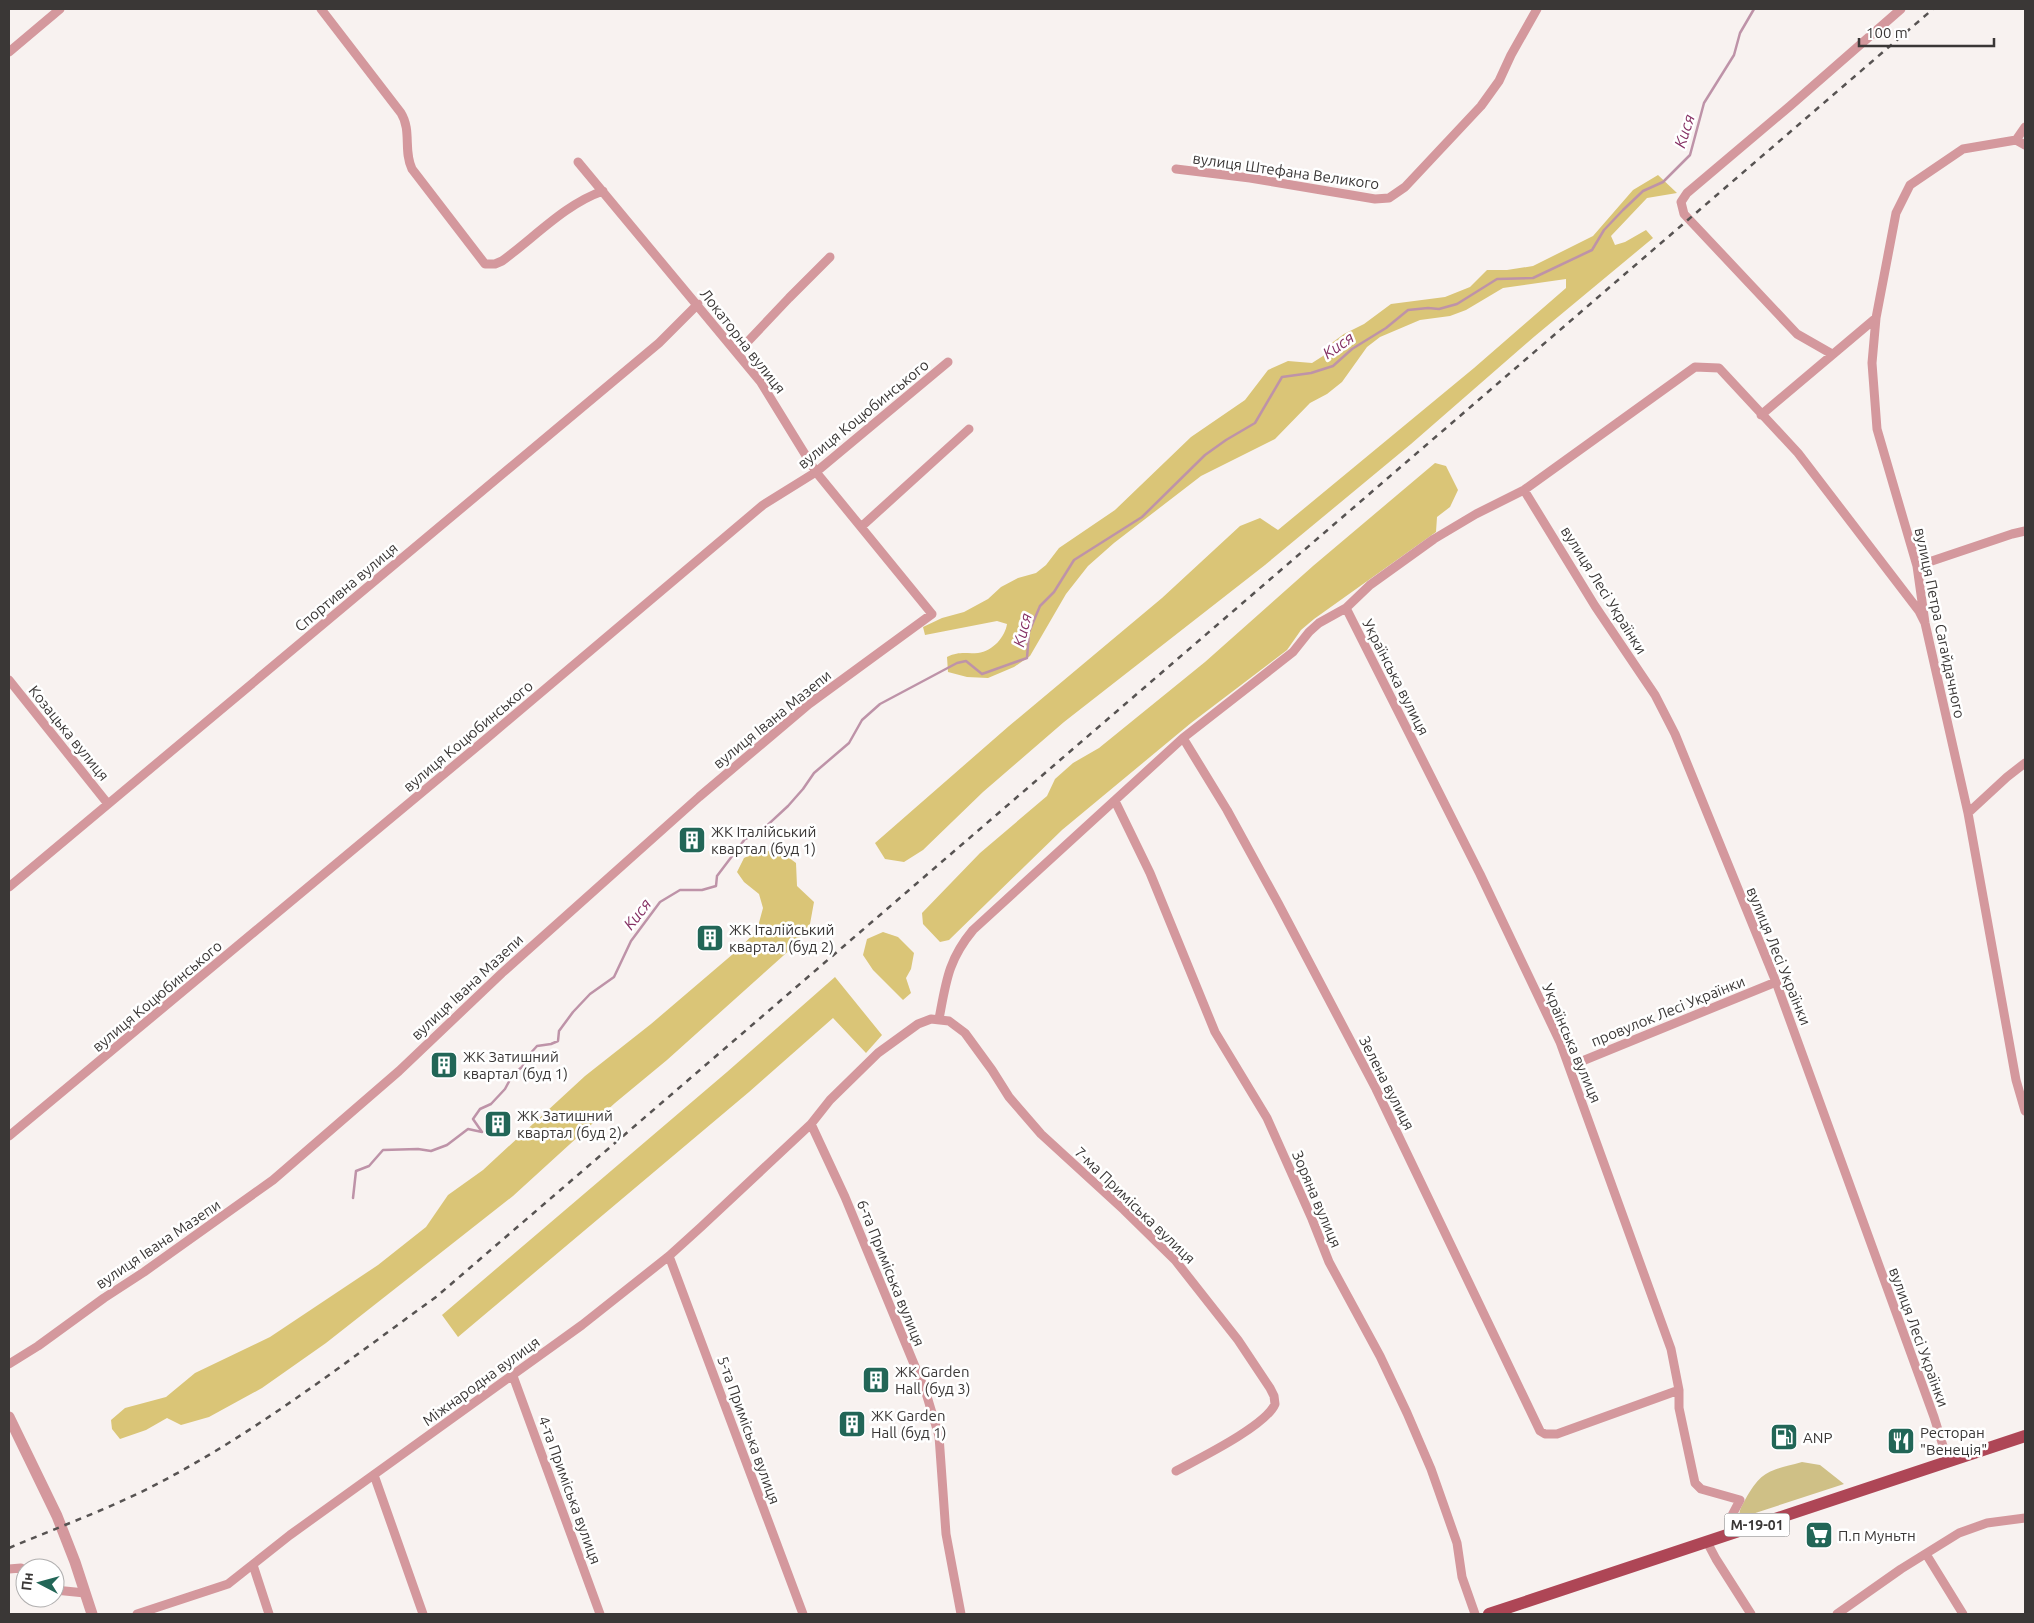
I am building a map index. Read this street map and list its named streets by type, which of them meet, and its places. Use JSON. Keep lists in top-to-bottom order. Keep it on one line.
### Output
{"streets":{"main road":["М-19-01"],"street":["вулиця Штефана Великого","Локаторна вулиця","вулиця Коцюбинського","Спортивна вулиця","вулиця Лесі Українки","вулиця Петра Сагайдачного","Українська вулиця","вулиця Івана Мазепи","Козацька вулиця","провулок Лесі Українки","Зелена вулиця","Зоряна вулиця","7-ма Приміська вулиця","6-та Приміська вулиця","Міжнародна вулиця","5-та Приміська вулиця","4-та Приміська вулиця"]},"crossings":[["Локаторна вулиця","вулиця Коцюбинського"],["Локаторна вулиця","Спортивна вулиця"],["Локаторна вулиця","вулиця Івана Мазепи"],["Спортивна вулиця","Козацька вулиця"],["вулиця Лесі Українки","провулок Лесі Українки"],["вулиця Лесі Українки","М-19-01"],["Українська вулиця","провулок Лесі Українки"],["Українська вулиця","Зелена вулиця"],["Українська вулиця","М-19-01"],["7-ма Приміська вулиця","Міжнародна вулиця"],["6-та Приміська вулиця","Міжнародна вулиця"],["Міжнародна вулиця","5-та Приміська вулиця"],["Міжнародна вулиця","4-та Приміська вулиця"]],"water":["Кися"],"places":{"building":["ЖК Італійський квартал (буд 1)","ЖК Італійський квартал (буд 2)","ЖК Затишний квартал (буд 1)","ЖК Затишний квартал (буд 2)","ЖК Garden Hall (буд 3)","ЖК Garden Hall (буд 1)"],"fuel station":["ANP"],"restaurant":["Ресторан \"Венеція\""],"supermarket":["П.п Муньтн"]},"scale_bar":"100 m","north":"left"}
